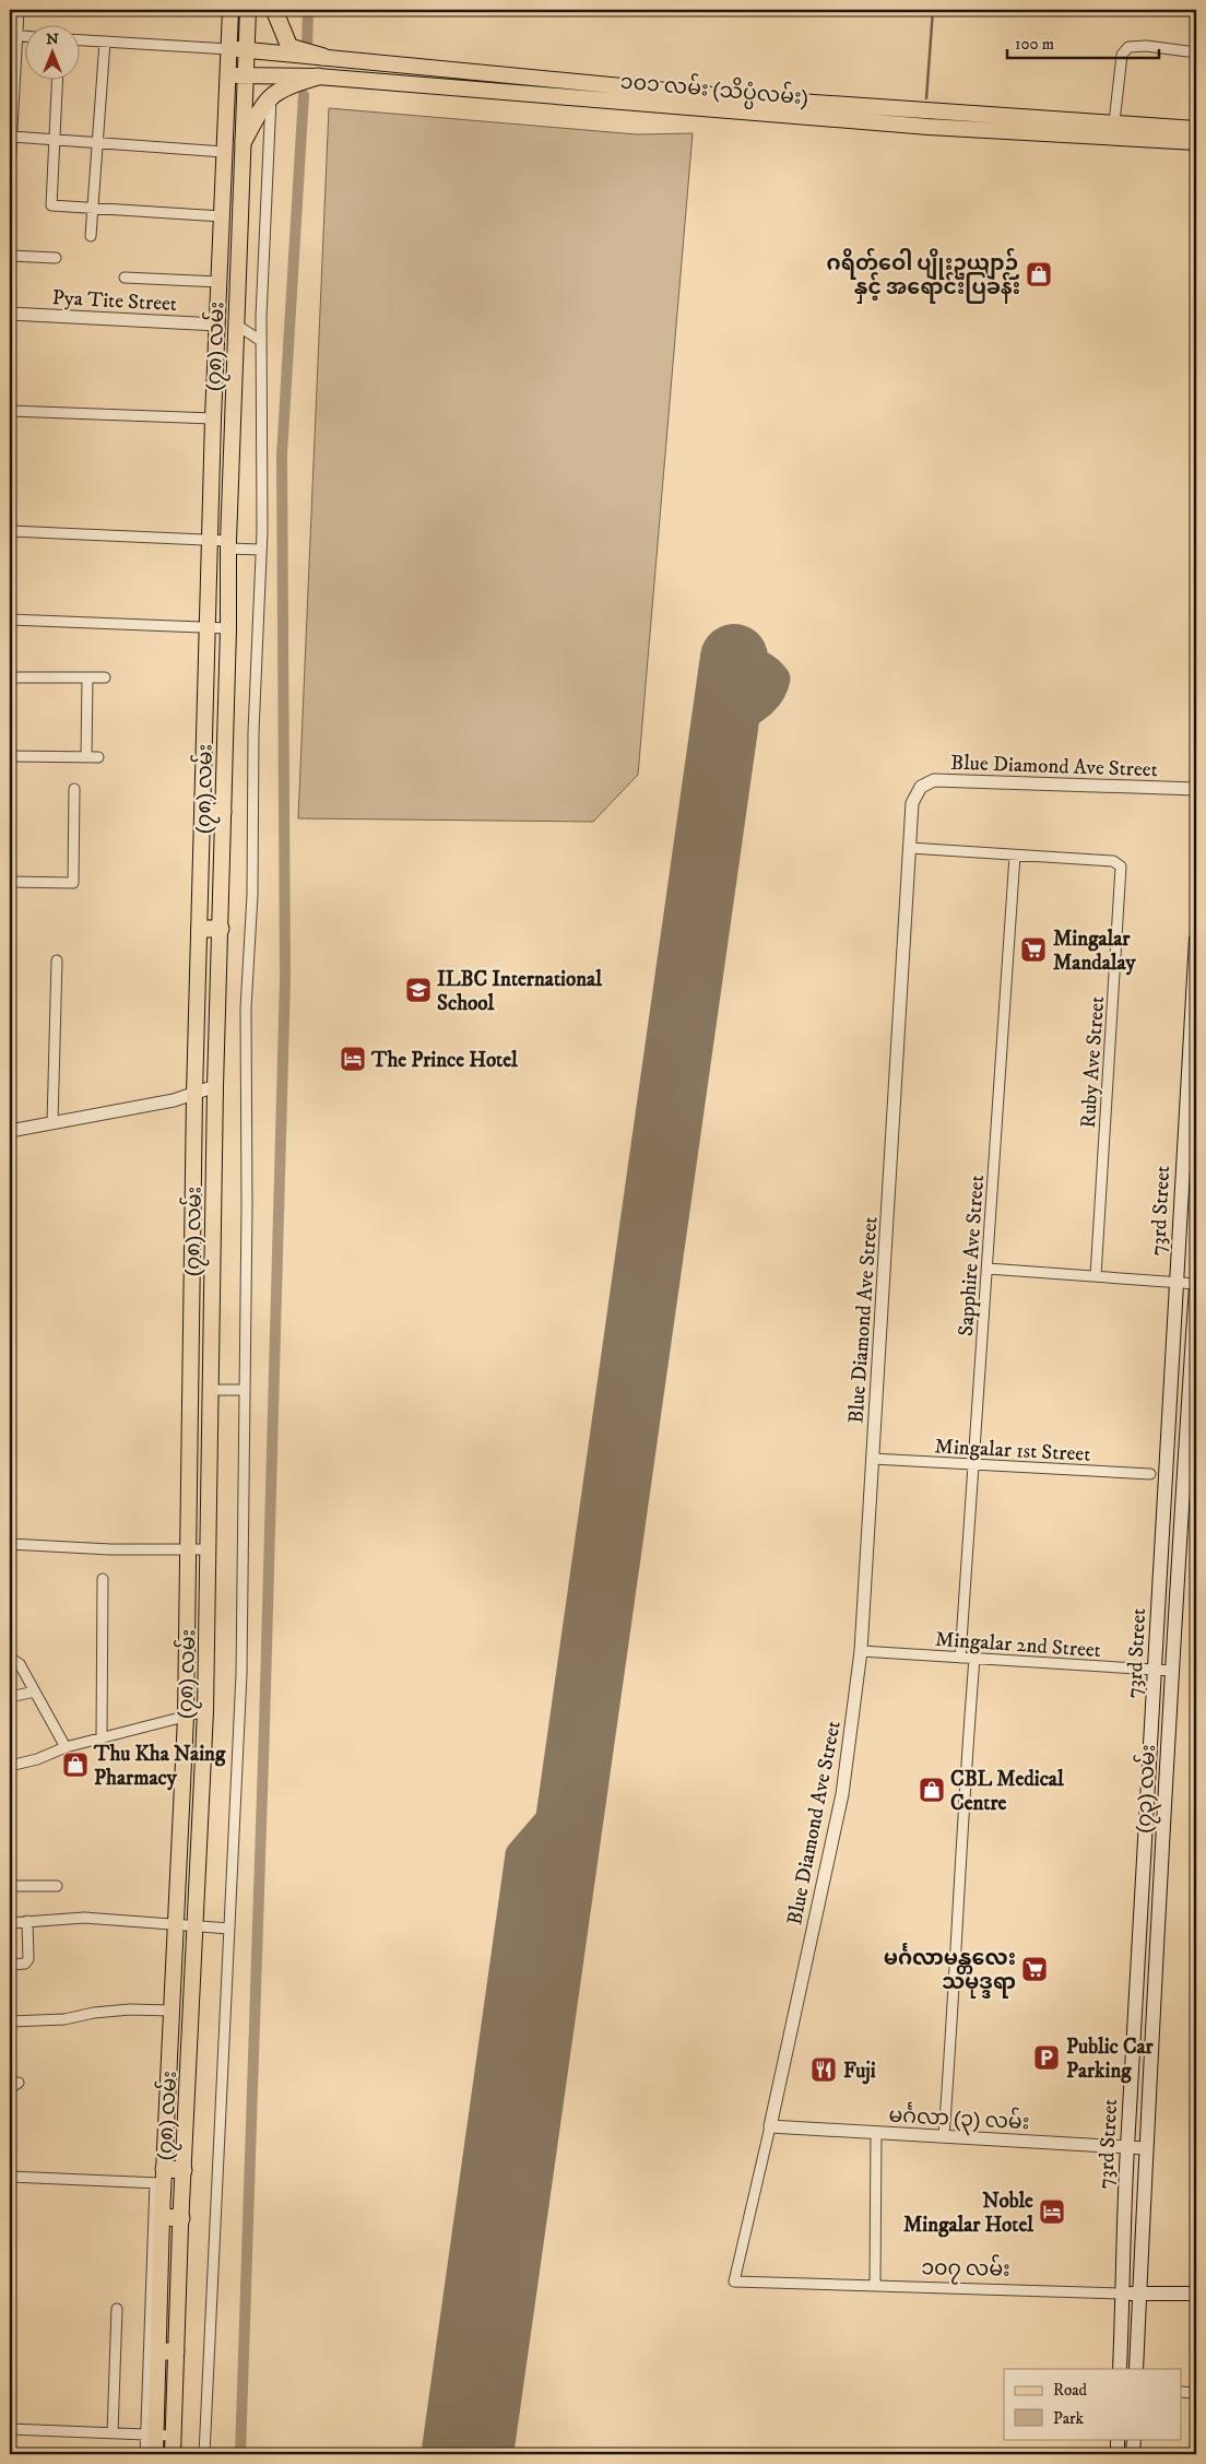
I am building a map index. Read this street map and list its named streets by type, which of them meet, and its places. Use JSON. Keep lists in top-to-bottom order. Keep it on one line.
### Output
{"streets":{"main road":["၁၀၁ လမ်း (သိပ္ပံလမ်း)","(၇၈) လမ်း","73rd Street","(၇၃) လမ်း","၁၀၇ လမ်း"],"street":["Pya Tite Street","Blue Diamond Ave Street","Ruby Ave Street","Sapphire Ave Street","Mingalar 1st Street","Mingalar 2nd Street","မင်္ဂလာ (၃) လမ်း"]},"crossings":[["၁၀၁ လမ်း (သိပ္ပံလမ်း)","(၇၈) လမ်း"],["Pya Tite Street","(၇၈) လမ်း"],["Blue Diamond Ave Street","Ruby Ave Street"],["Blue Diamond Ave Street","Mingalar 1st Street"],["Blue Diamond Ave Street","Mingalar 2nd Street"],["Blue Diamond Ave Street","မင်္ဂလာ (၃) လမ်း"],["Blue Diamond Ave Street","၁၀၇ လမ်း"],["Ruby Ave Street","Sapphire Ave Street"],["73rd Street","Mingalar 2nd Street"],["73rd Street","မင်္ဂလာ (၃) လမ်း"],["73rd Street","၁၀၇ လမ်း"],["Sapphire Ave Street","Mingalar 1st Street"],["Sapphire Ave Street","Mingalar 2nd Street"],["Mingalar 2nd Street","(၇၃) လမ်း"],["(၇၃) လမ်း","မင်္ဂလာ (၃) လမ်း"],["(၇၃) လမ်း","၁၀၇ လမ်း"],["မင်္ဂလာ (၃) လမ်း","၁၀၇ လမ်း"]],"places":{"shop":["ဂရိတ်ဝေါ ပျိုးဥယျာဉ် နှင့် အရောင်းပြခန်း","Thu Kha Naing Pharmacy","CBL Medical Centre"],"supermarket":["Mingalar Mandalay","မင်္ဂလာမန္တလေး သမုဒ္ဒရာ"],"school or university":["ILBC International School"],"hotel":["The Prince Hotel","Noble Mingalar Hotel"],"parking":["Public Car Parking"],"restaurant":["Fuji"]},"legend":["Road","Park"],"scale_bar":"100 m","north":"top"}
